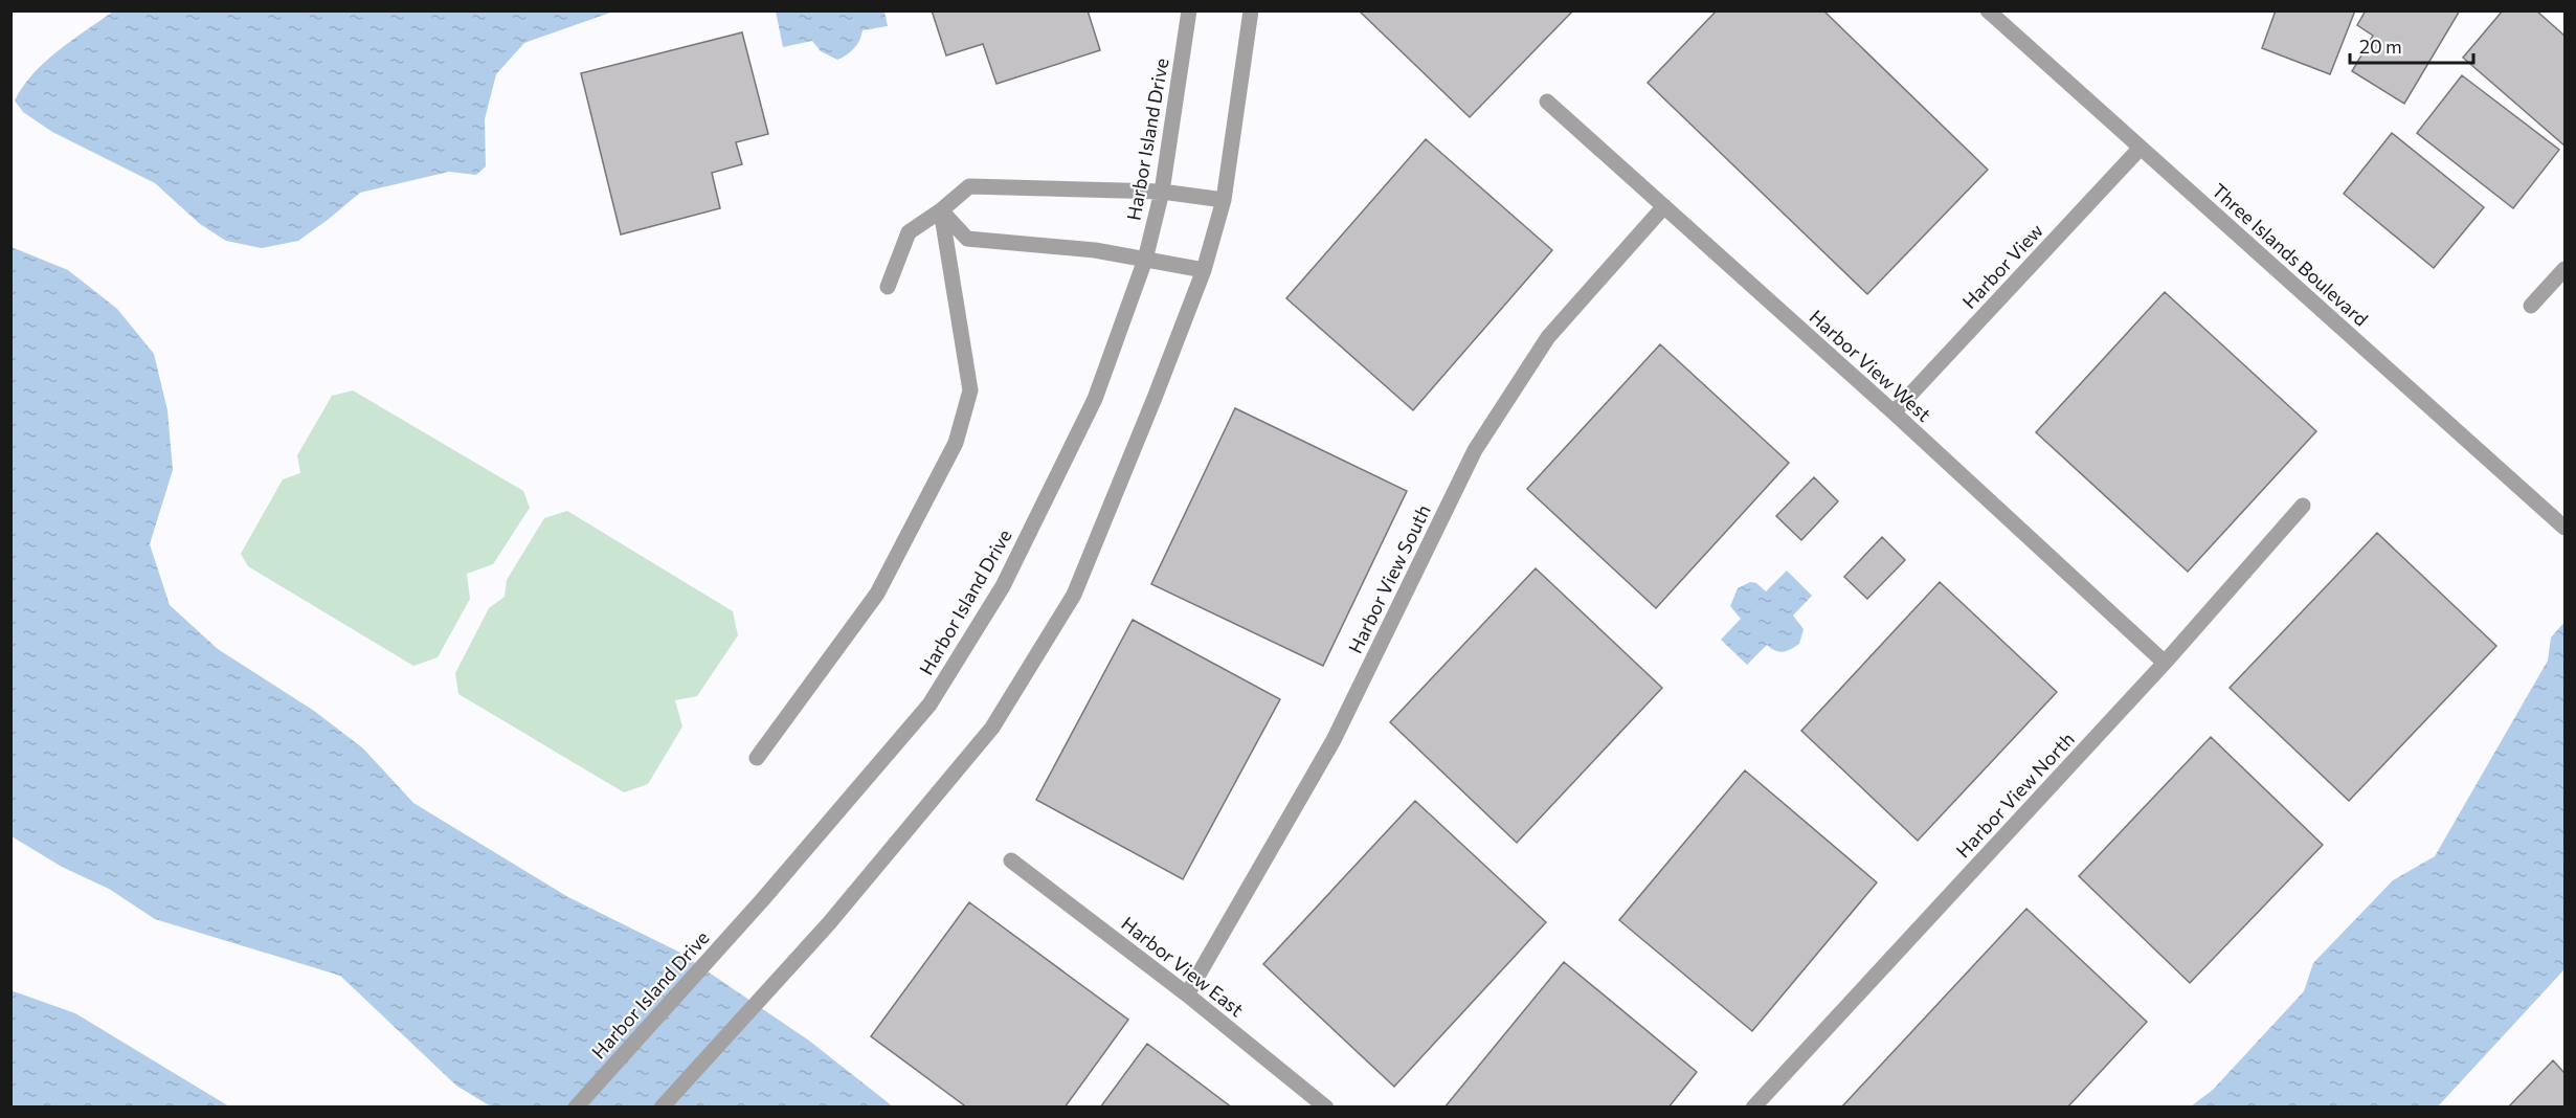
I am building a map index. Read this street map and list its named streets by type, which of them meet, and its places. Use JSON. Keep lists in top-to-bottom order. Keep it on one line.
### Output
{"streets":{"street":["Harbor Island Drive","Three Islands Boulevard","Harbor View","Harbor View West","Harbor View South","Harbor View North","Harbor View East"]},"crossings":[["Three Islands Boulevard","Harbor View"],["Harbor View","Harbor View West"],["Harbor View West","Harbor View South"],["Harbor View West","Harbor View North"],["Harbor View South","Harbor View East"]],"scale_bar":"20 m"}
